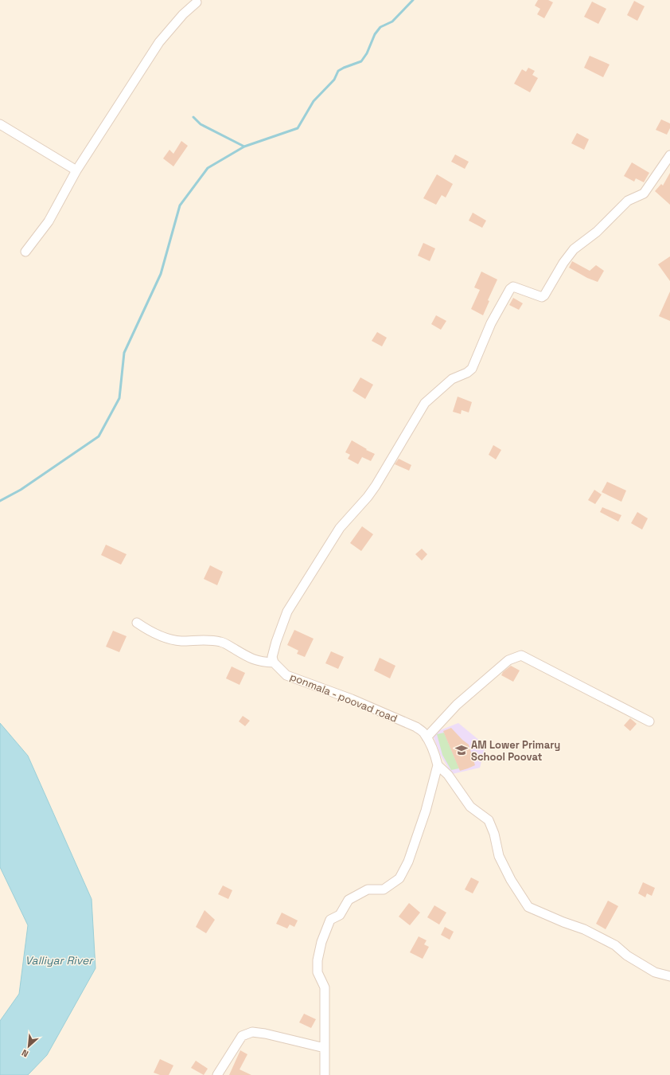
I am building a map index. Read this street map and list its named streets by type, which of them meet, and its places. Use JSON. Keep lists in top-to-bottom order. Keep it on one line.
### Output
{"streets":{"street":["ponmala - poovad road"]},"water":["Valliyar River"],"places":{"school or university":["AM Lower Primary School Poovat"]},"north":"bottom left"}
